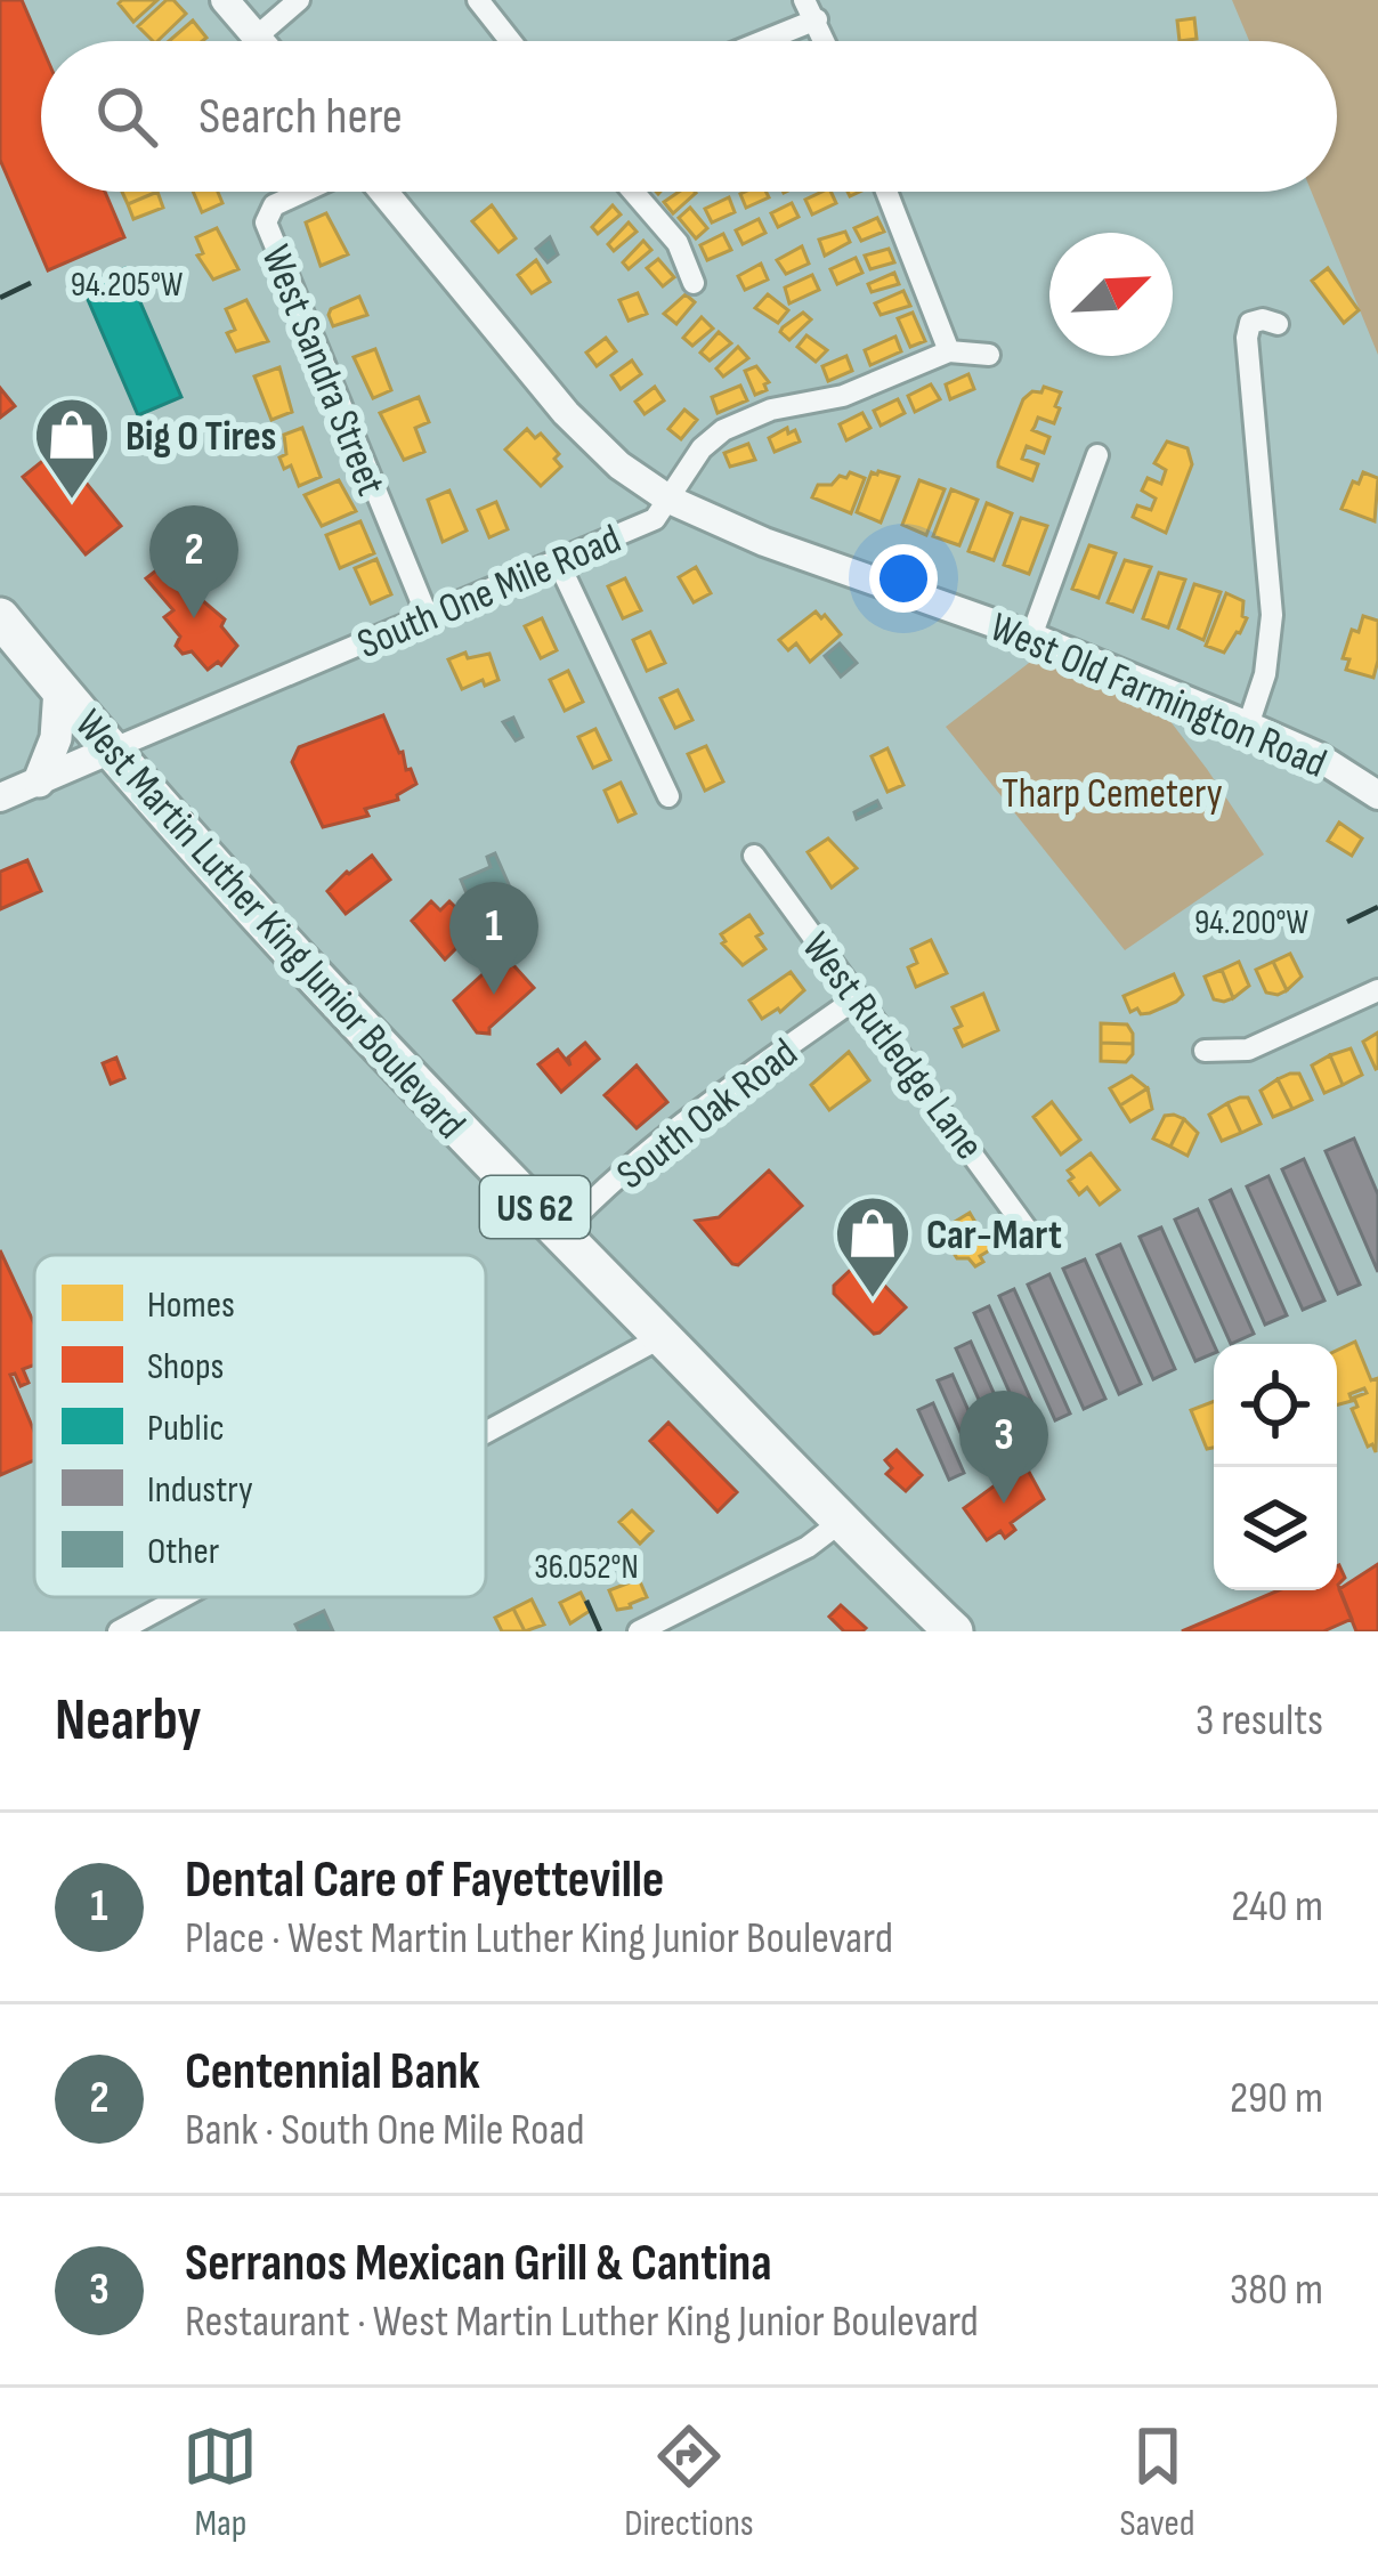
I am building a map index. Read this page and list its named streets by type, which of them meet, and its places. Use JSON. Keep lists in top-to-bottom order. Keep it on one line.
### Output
{"streets":{"highway":["West Martin Luther King Junior Boulevard","US 62"],"street":["West Sandra Street","South One Mile Road","West Old Farmington Road","West Rutledge Lane","South Oak Road"]},"crossings":[["West Sandra Street","South One Mile Road"],["South One Mile Road","West Old Farmington Road"],["South One Mile Road","West Martin Luther King Junior Boulevard"],["West Martin Luther King Junior Boulevard","South Oak Road"],["West Rutledge Lane","South Oak Road"]],"parks":["Tharp Cemetery"],"places":{"shop":["Big O Tires","Car-Mart"]},"legend":["Homes","Shops","Public","Industry","Other"],"north":"top right","page":{"search":"Search here","pins":["2","1","3"],"heading":["Nearby","3 results"],"list":[{"mark":"1","name":"Dental Care of Fayetteville","note":"Place · West Martin Luther King Junior Boulevard","value":"240 m"},{"mark":"2","name":"Centennial Bank","note":"Bank · South One Mile Road","value":"290 m"},{"mark":"3","name":"Serranos Mexican Grill & Cantina","note":"Restaurant · West Martin Luther King Junior Boulevard","value":"380 m"}],"nav":["Map","Directions","Saved"]},"coordinates":["94.205°W","94.200°W","36.052°N"]}
